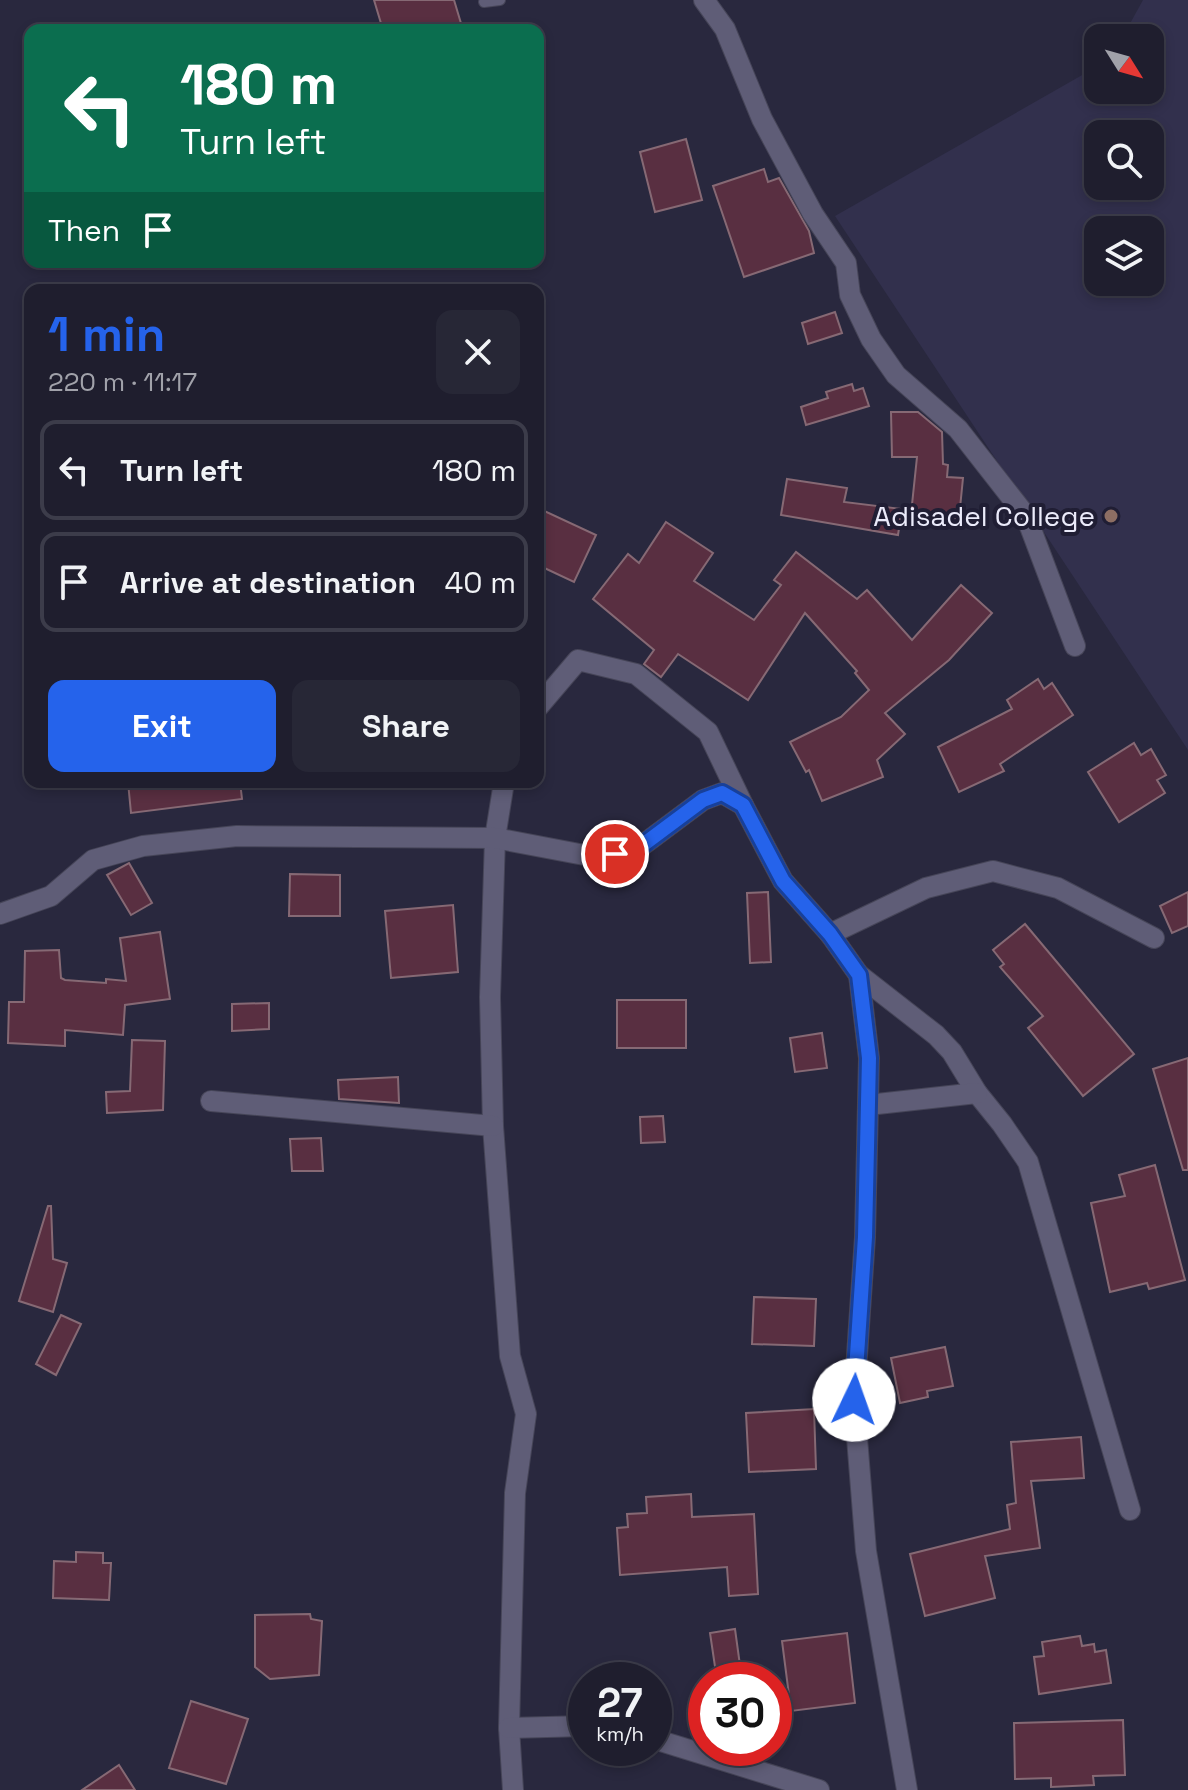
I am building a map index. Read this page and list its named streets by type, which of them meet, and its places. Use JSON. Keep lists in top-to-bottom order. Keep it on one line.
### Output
{"places":["Adisadel College"],"north":"bottom right","page":{"turn":["180 m","Turn left"],"then":"Then","heading":["1 min","220 m · 11:17"],"list":[{"name":"Turn left","value":"180 m"},{"name":"Arrive at destination","value":"40 m"}],"buttons":["Exit","Share"],"speed":"27 km/h","limit":"30"}}
